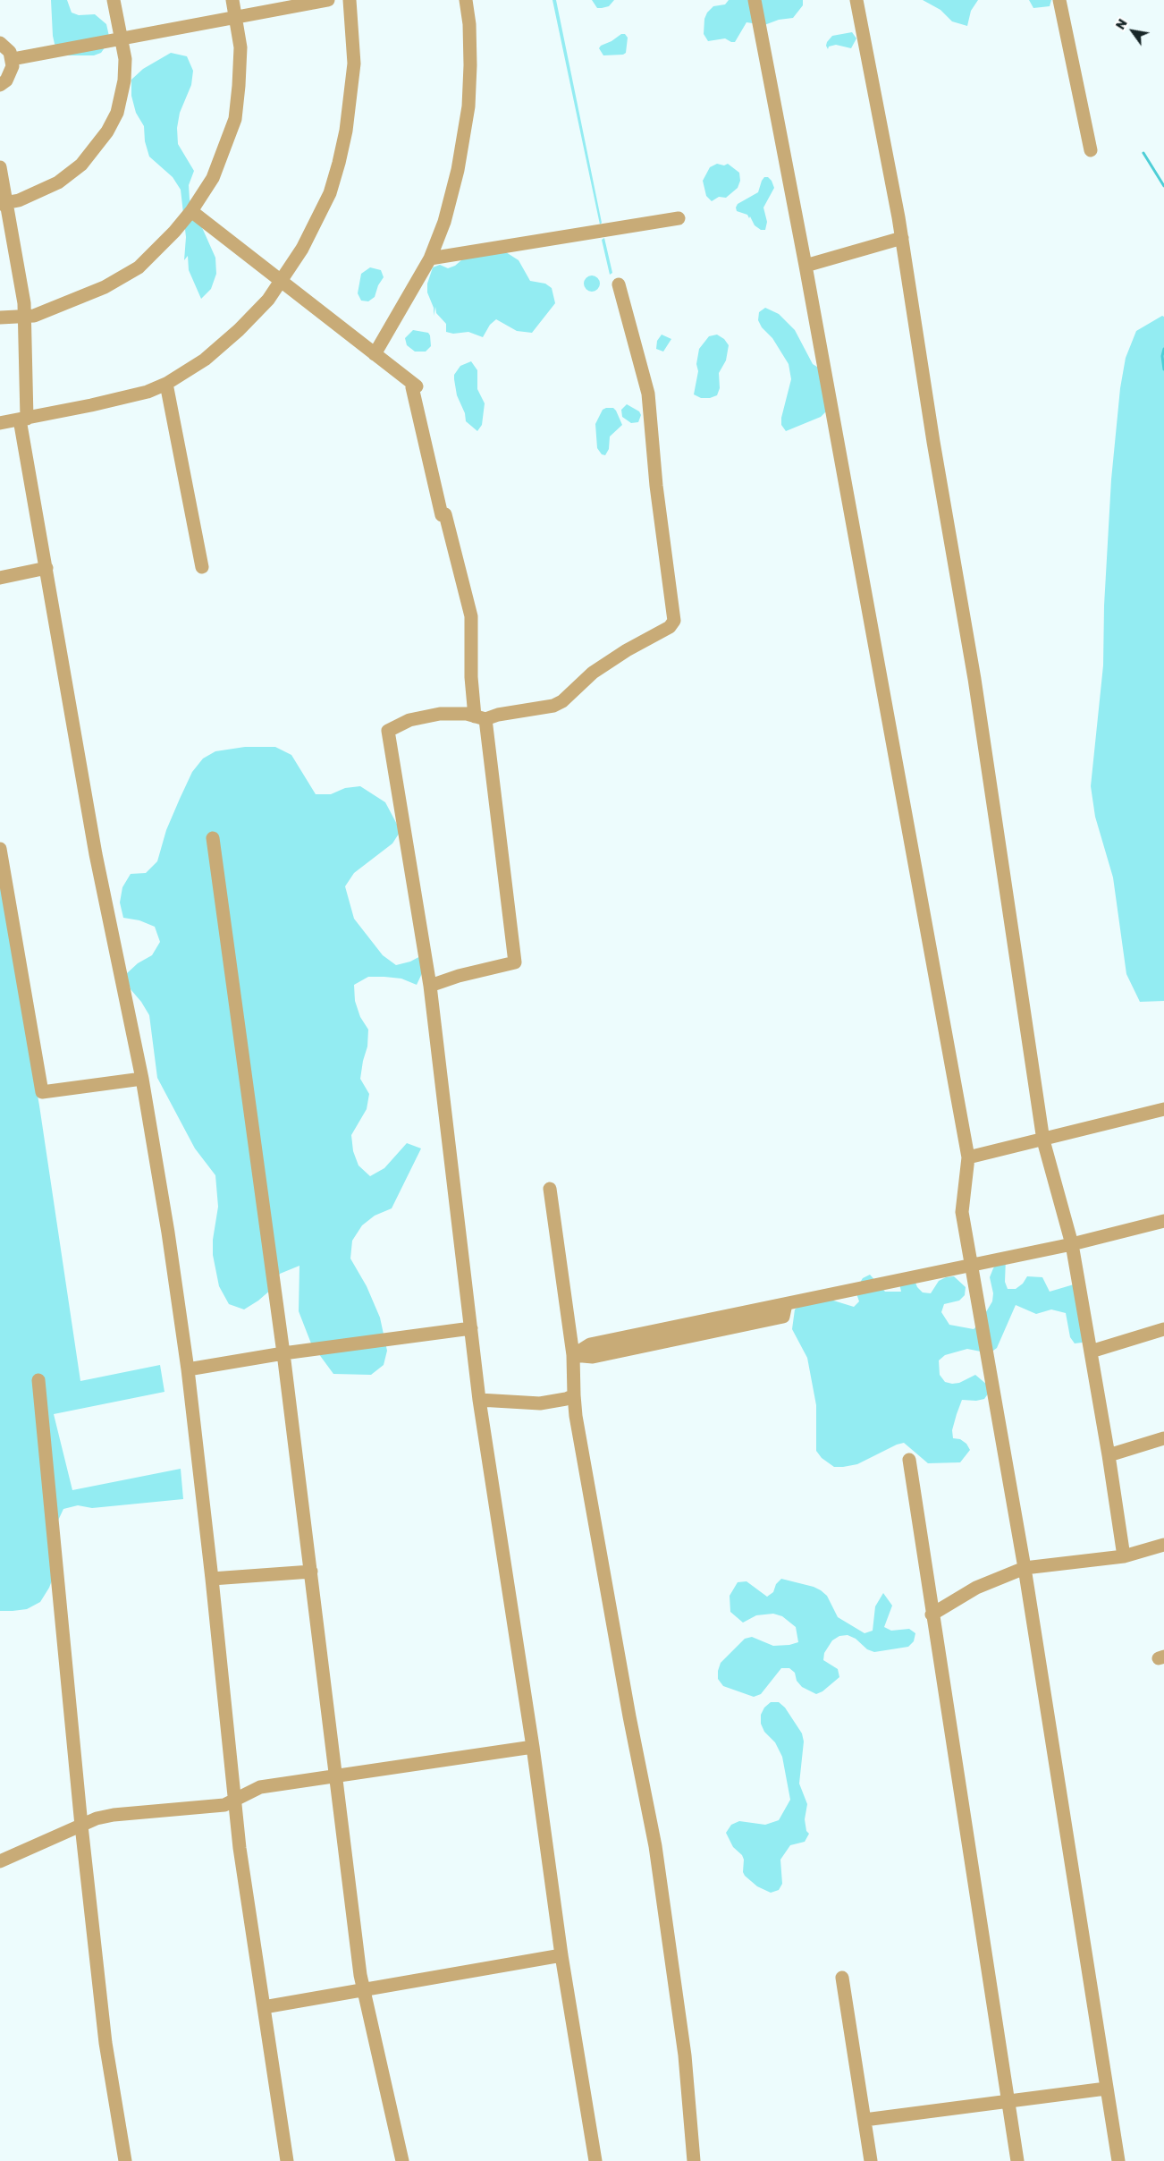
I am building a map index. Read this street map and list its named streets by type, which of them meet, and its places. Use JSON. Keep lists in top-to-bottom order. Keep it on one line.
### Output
{"north":"top left"}
